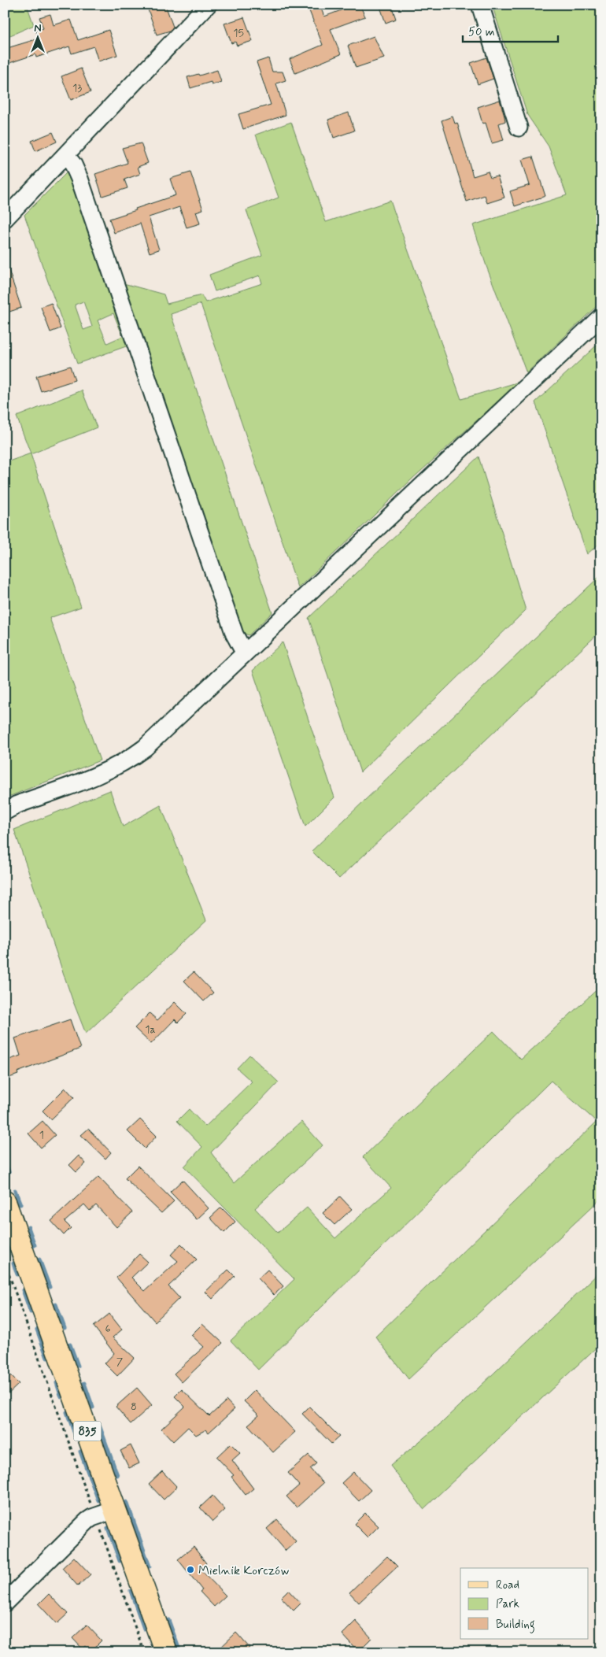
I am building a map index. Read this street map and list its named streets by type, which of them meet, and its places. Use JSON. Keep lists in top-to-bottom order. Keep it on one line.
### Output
{"streets":{"main road":["835"]},"places":["Mielnik Korczów"],"house_numbers":["15","13","1a","1","6","7","8"],"legend":["Road","Park","Building"],"scale_bar":"50 m","north":"top"}
